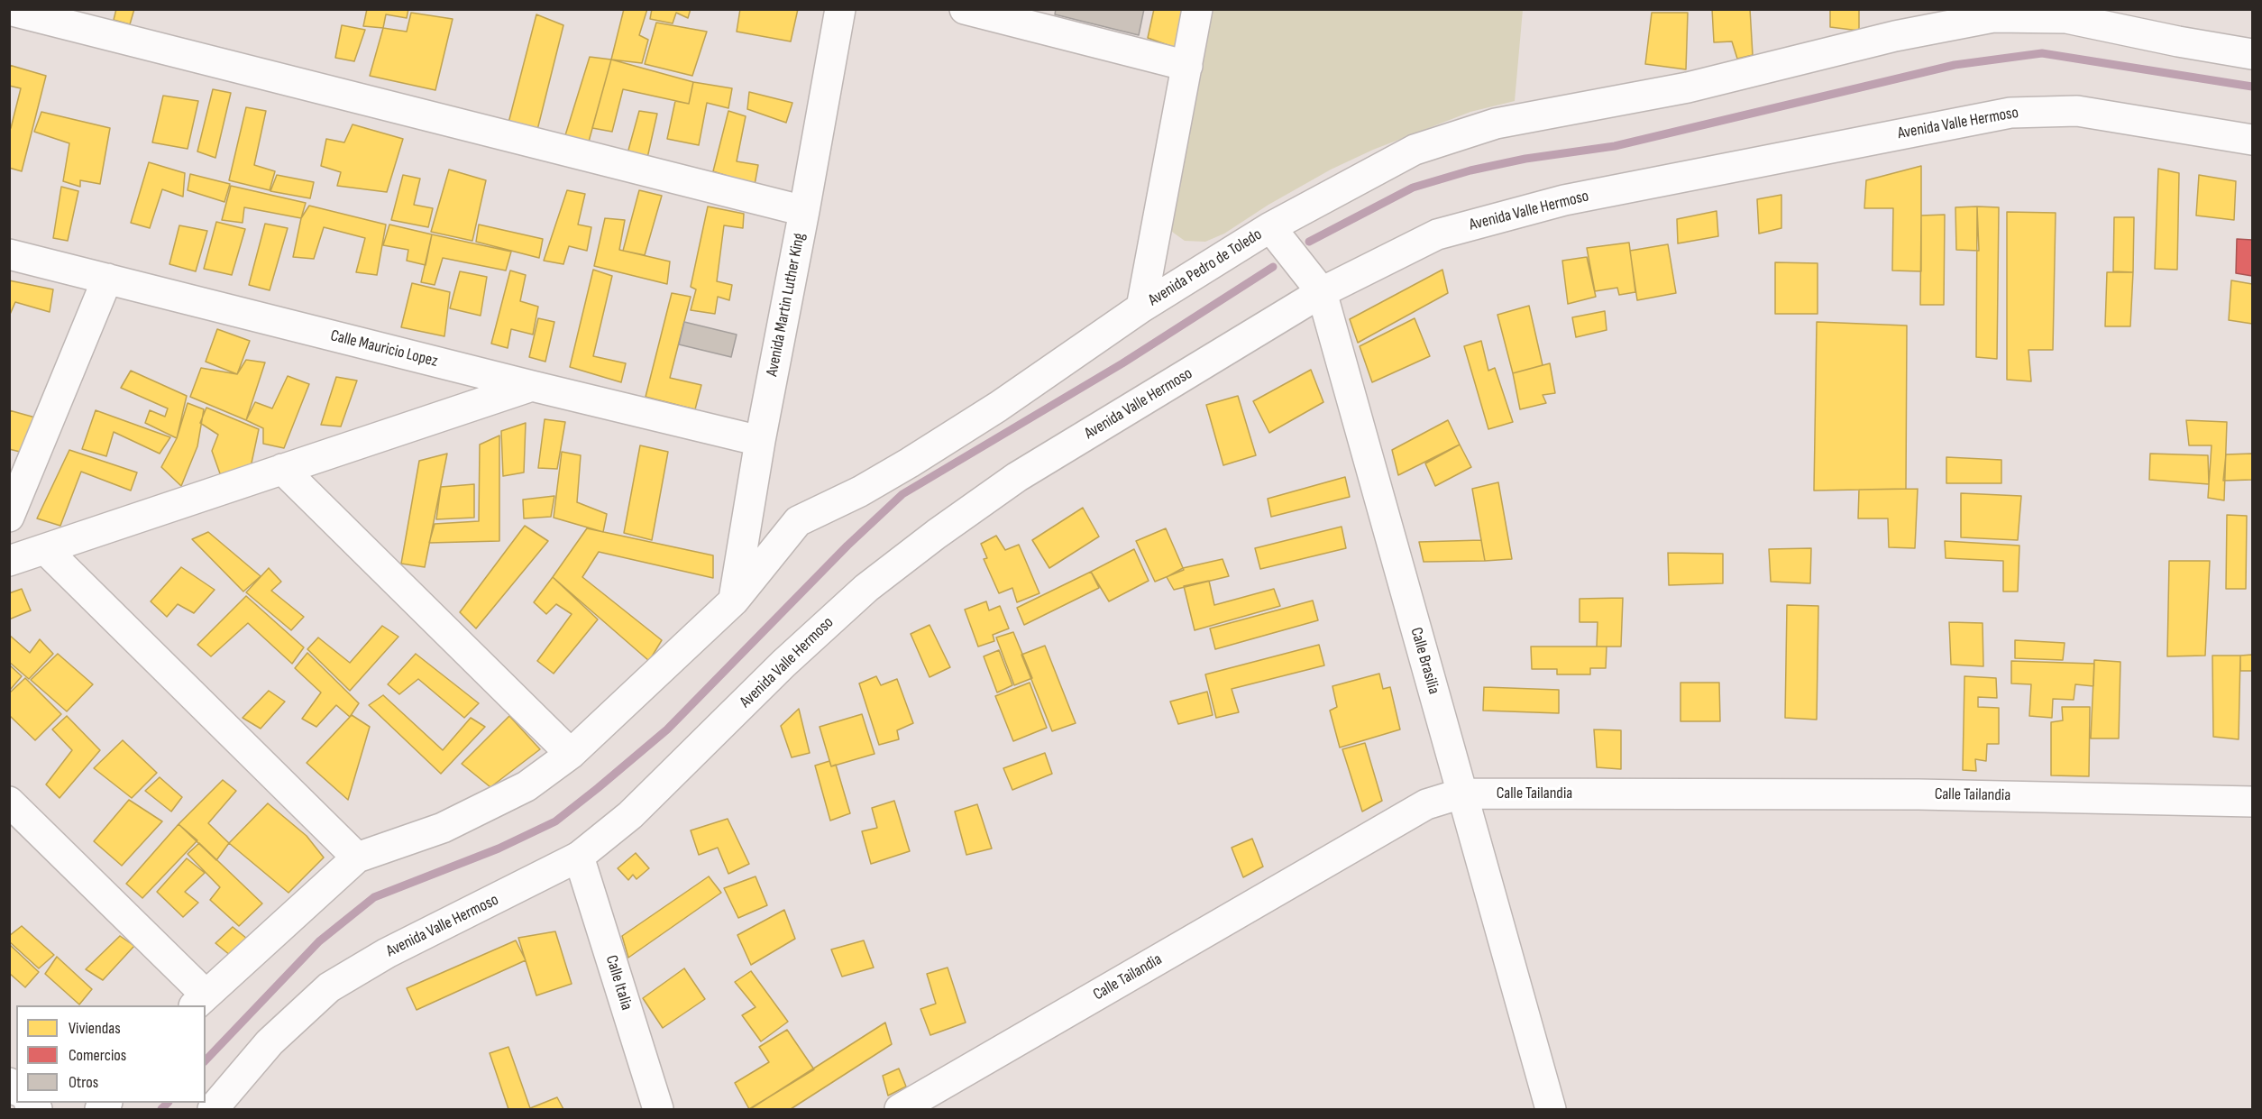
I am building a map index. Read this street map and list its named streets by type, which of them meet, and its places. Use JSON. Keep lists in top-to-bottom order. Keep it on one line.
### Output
{"streets":{"street":["Avenida Valle Hermoso","Avenida Pedro de Toledo","Avenida Martin Luther King","Calle Mauricio Lopez","Calle Brasilia","Calle Tailandia","Calle Italia"]},"crossings":[["Avenida Valle Hermoso","Calle Brasilia"],["Avenida Valle Hermoso","Calle Italia"],["Avenida Pedro de Toledo","Calle Brasilia"],["Avenida Martin Luther King","Calle Mauricio Lopez"],["Calle Brasilia","Calle Tailandia"]],"legend":["Viviendas","Comercios","Otros"]}
